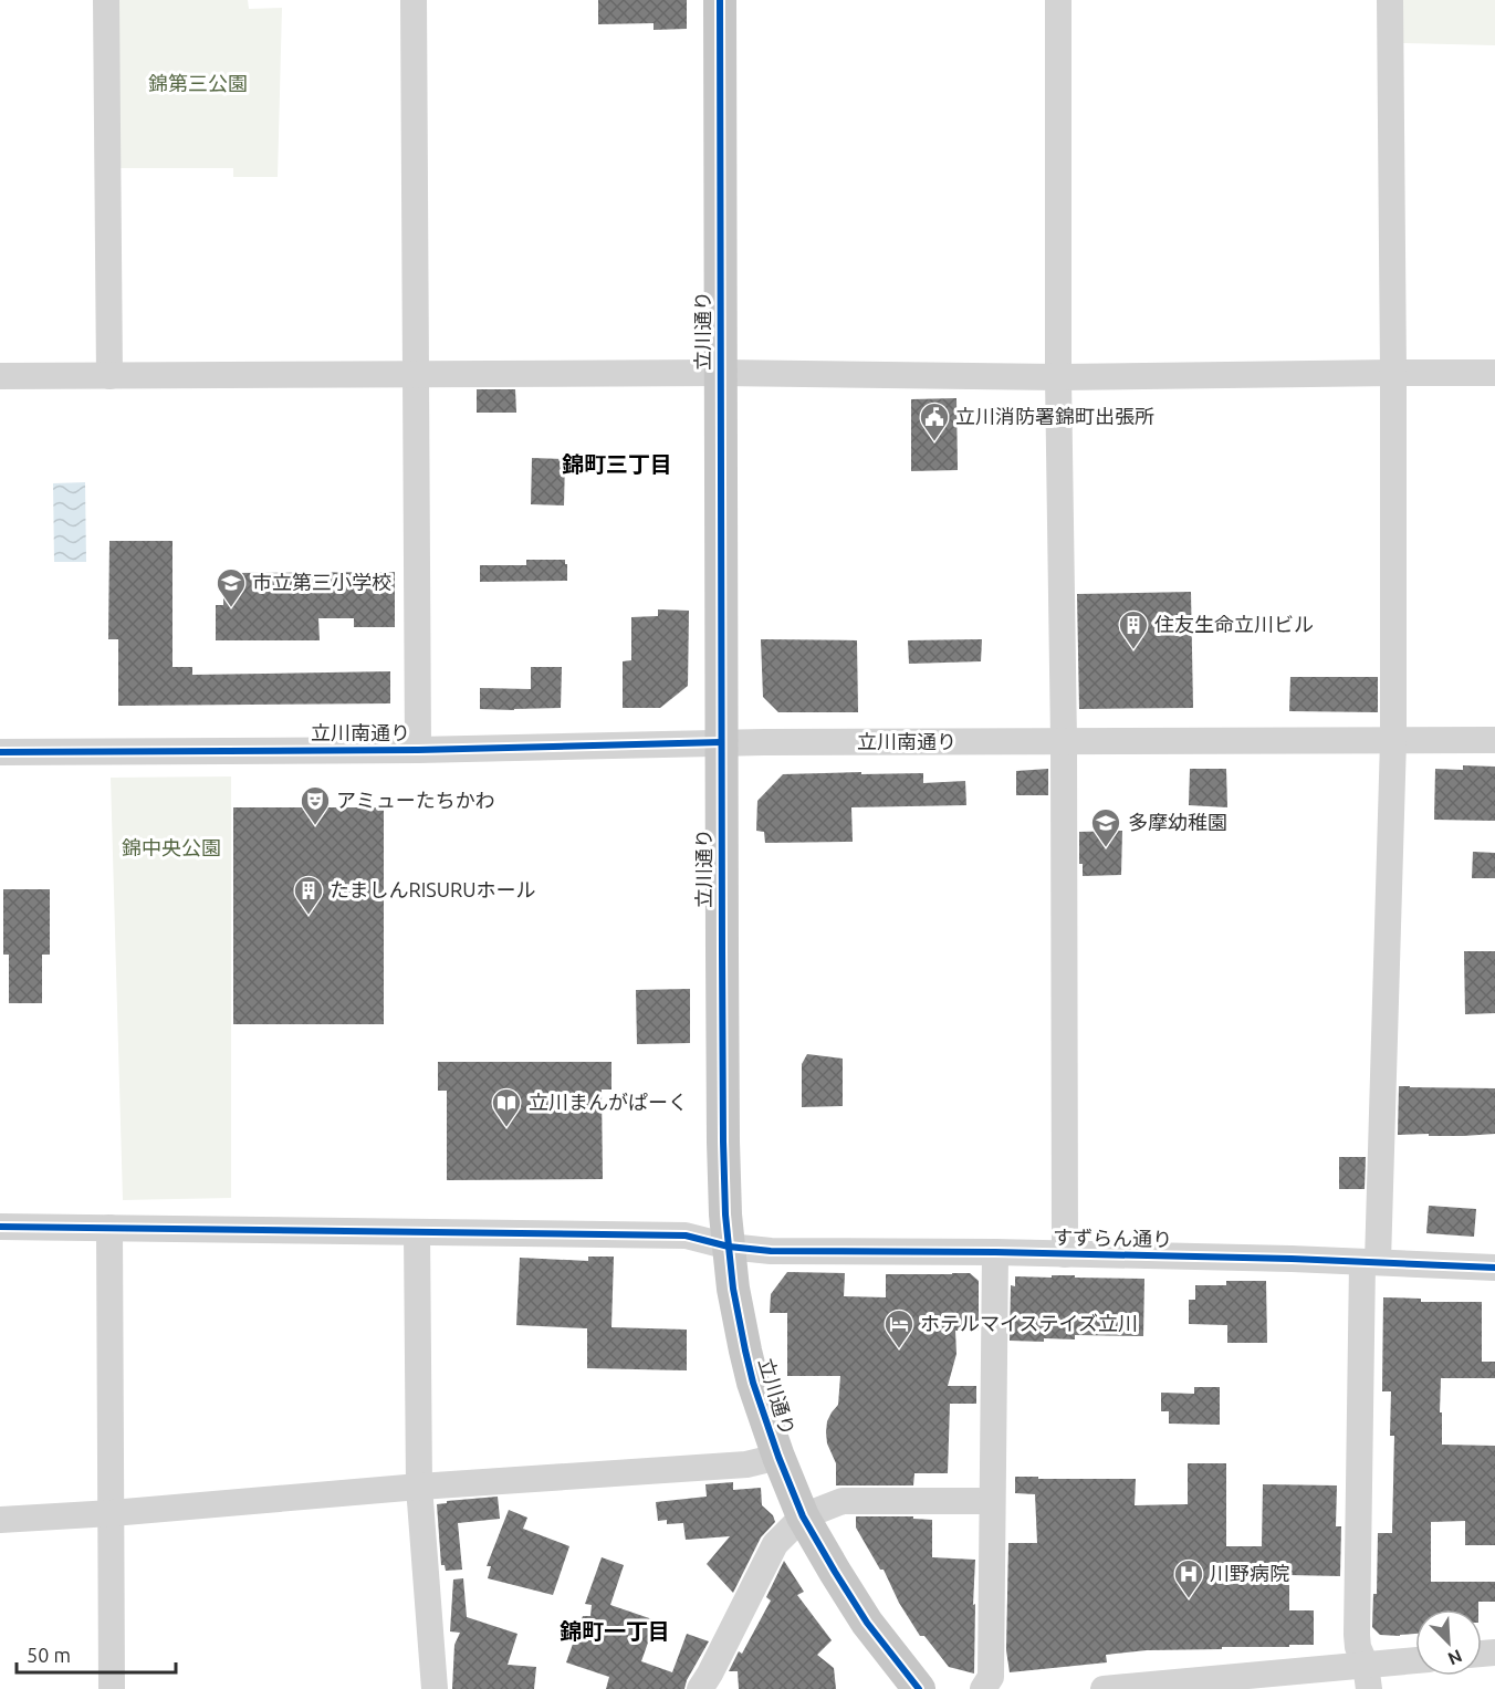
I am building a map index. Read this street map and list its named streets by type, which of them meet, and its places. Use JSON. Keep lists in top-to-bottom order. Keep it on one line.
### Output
{"streets":{"main road":["立川通り"],"street":["立川南通り","すずらん通り"]},"crossings":[["立川通り","立川南通り"],["立川通り","すずらん通り"]],"districts":["錦町三丁目","錦町一丁目"],"parks":["錦第三公園","錦中央公園"],"places":{"public building":["立川消防署錦町出張所"],"school or university":["市立第三小学校","多摩幼稚園"],"building":["住友生命立川ビル","たましんRISURUホール"],"theatre":["アミューたちかわ"],"library":["立川まんがぱーく"],"hotel":["ホテルマイステイズ立川"],"hospital":["川野病院"]},"scale_bar":"50 m","north":"bottom right"}
